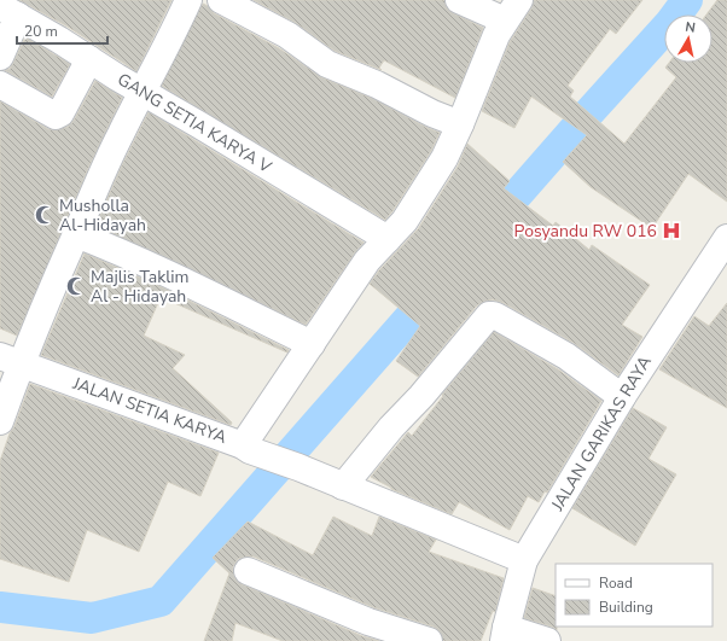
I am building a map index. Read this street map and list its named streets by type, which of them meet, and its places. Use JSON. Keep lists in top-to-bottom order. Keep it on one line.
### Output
{"streets":{"street":["GANG SETIA KARYA V","JALAN SETIA KARYA","JALAN GARIKAS RAYA"]},"crossings":[["JALAN SETIA KARYA","JALAN GARIKAS RAYA"]],"places":{"mosque":["Musholla Al-Hidayah","Majlis Taklim Al - Hidayah"],"hospital":["Posyandu RW 016"]},"legend":["Road","Building"],"scale_bar":"20 m","north":"top"}
